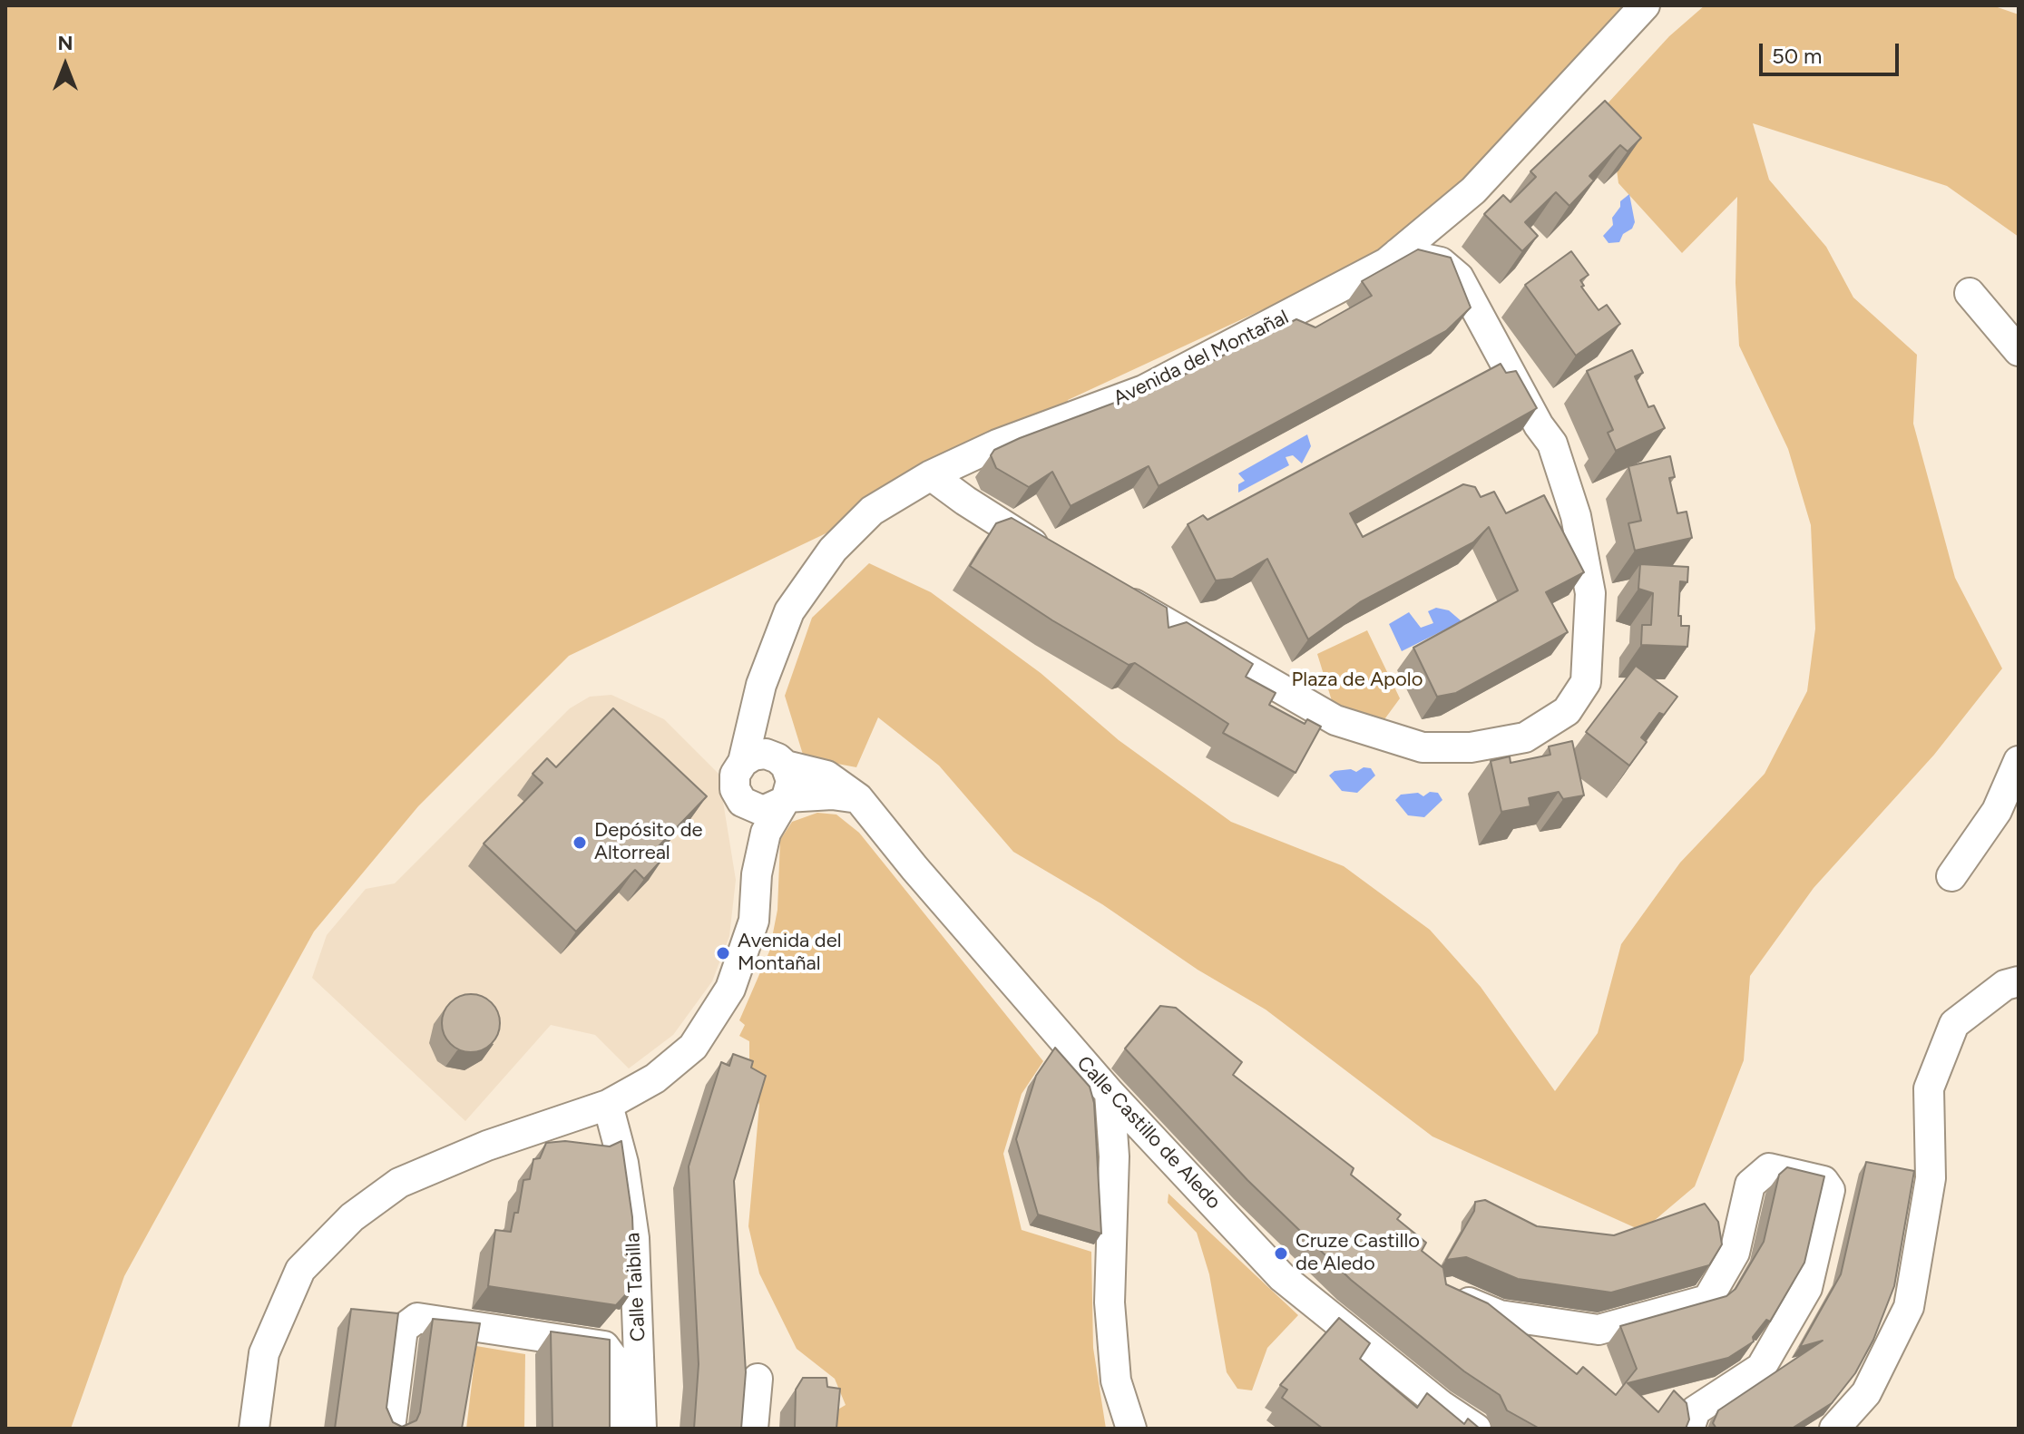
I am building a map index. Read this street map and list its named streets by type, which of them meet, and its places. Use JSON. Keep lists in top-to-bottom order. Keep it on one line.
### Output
{"streets":{"street":["Avenida del Montañal","Calle Castillo de Aledo","Calle Taibilla"]},"crossings":[["Avenida del Montañal","Calle Castillo de Aledo"]],"parks":["Plaza de Apolo"],"places":["Depósito de Altorreal","Avenida del Montañal","Cruze Castillo de Aledo"],"scale_bar":"50 m","north":"top"}
